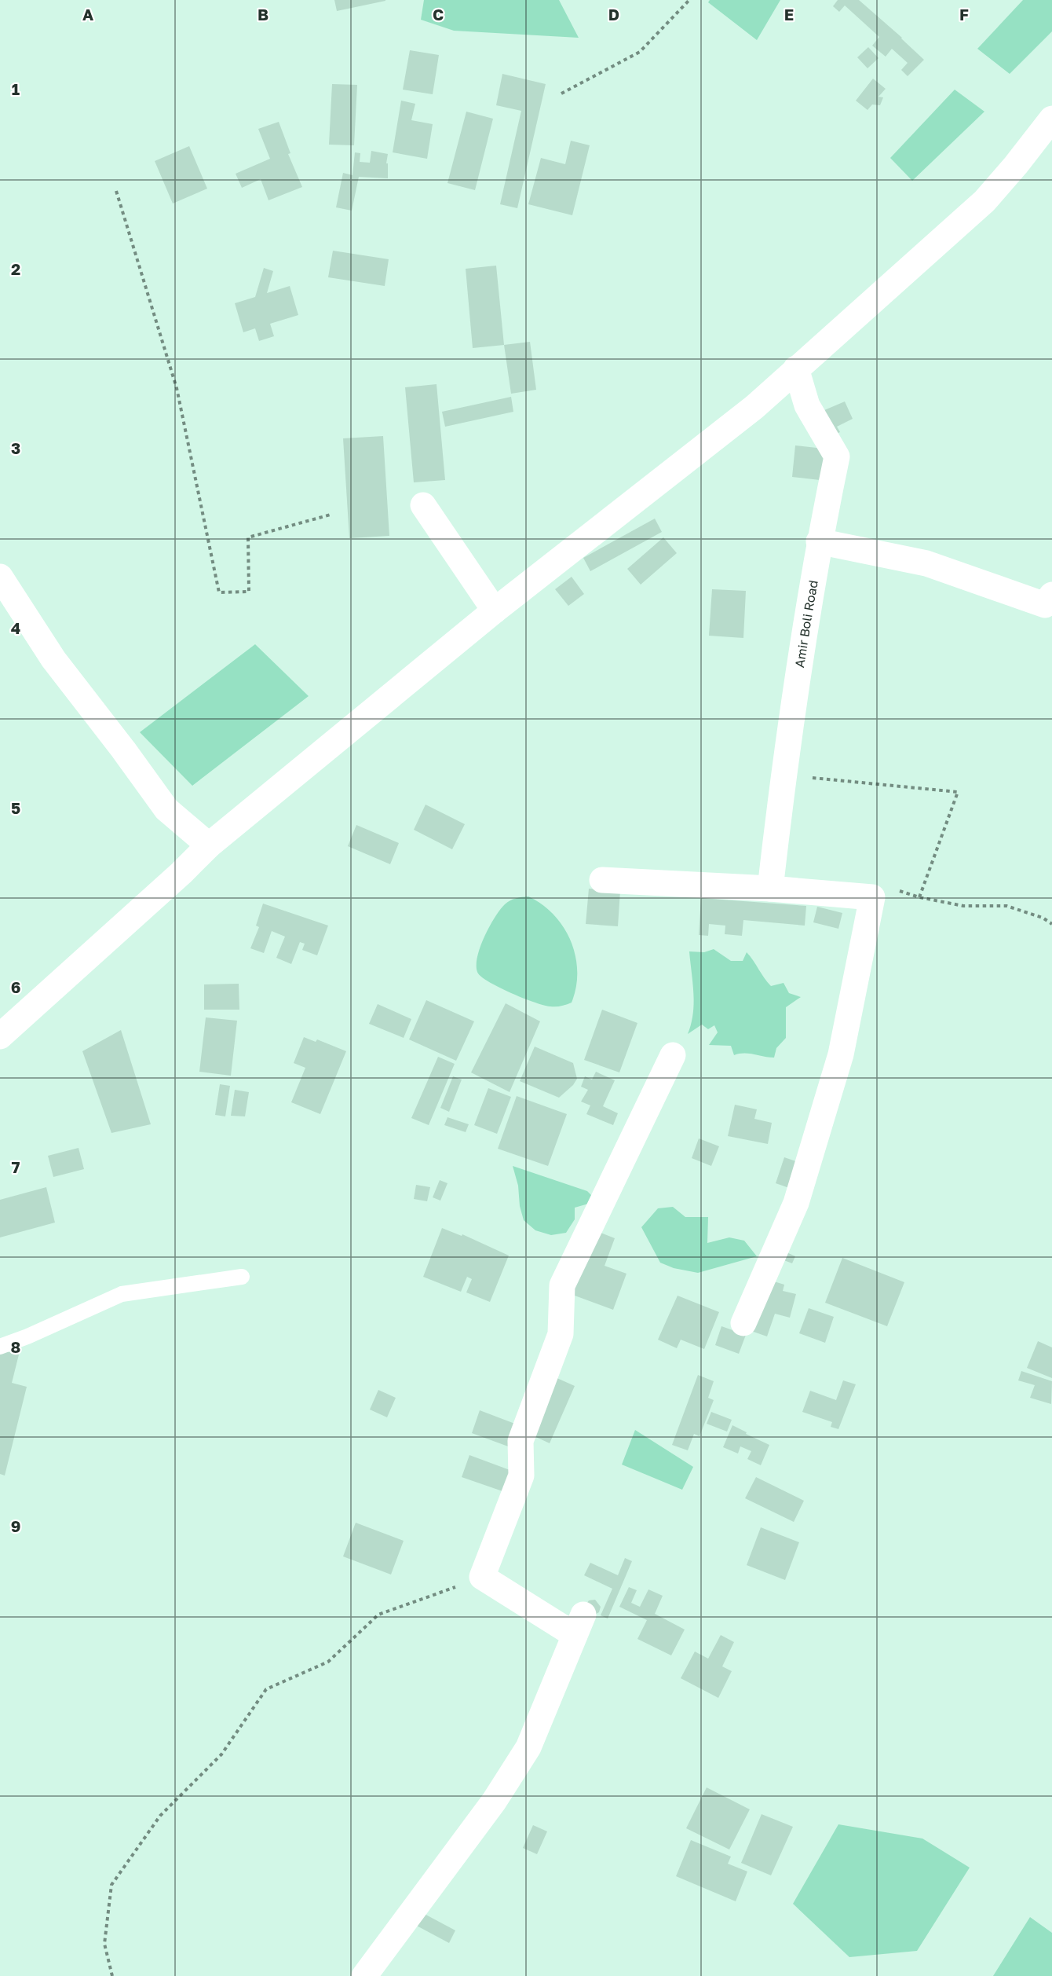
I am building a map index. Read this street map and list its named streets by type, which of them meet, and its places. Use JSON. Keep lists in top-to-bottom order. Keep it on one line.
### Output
{"streets":{"street":["Amir Boli Road"]},"grid":{"columns":["A","B","C","D","E","F"],"rows":["1","2","3","4","5","6","7","8","9"]}}
